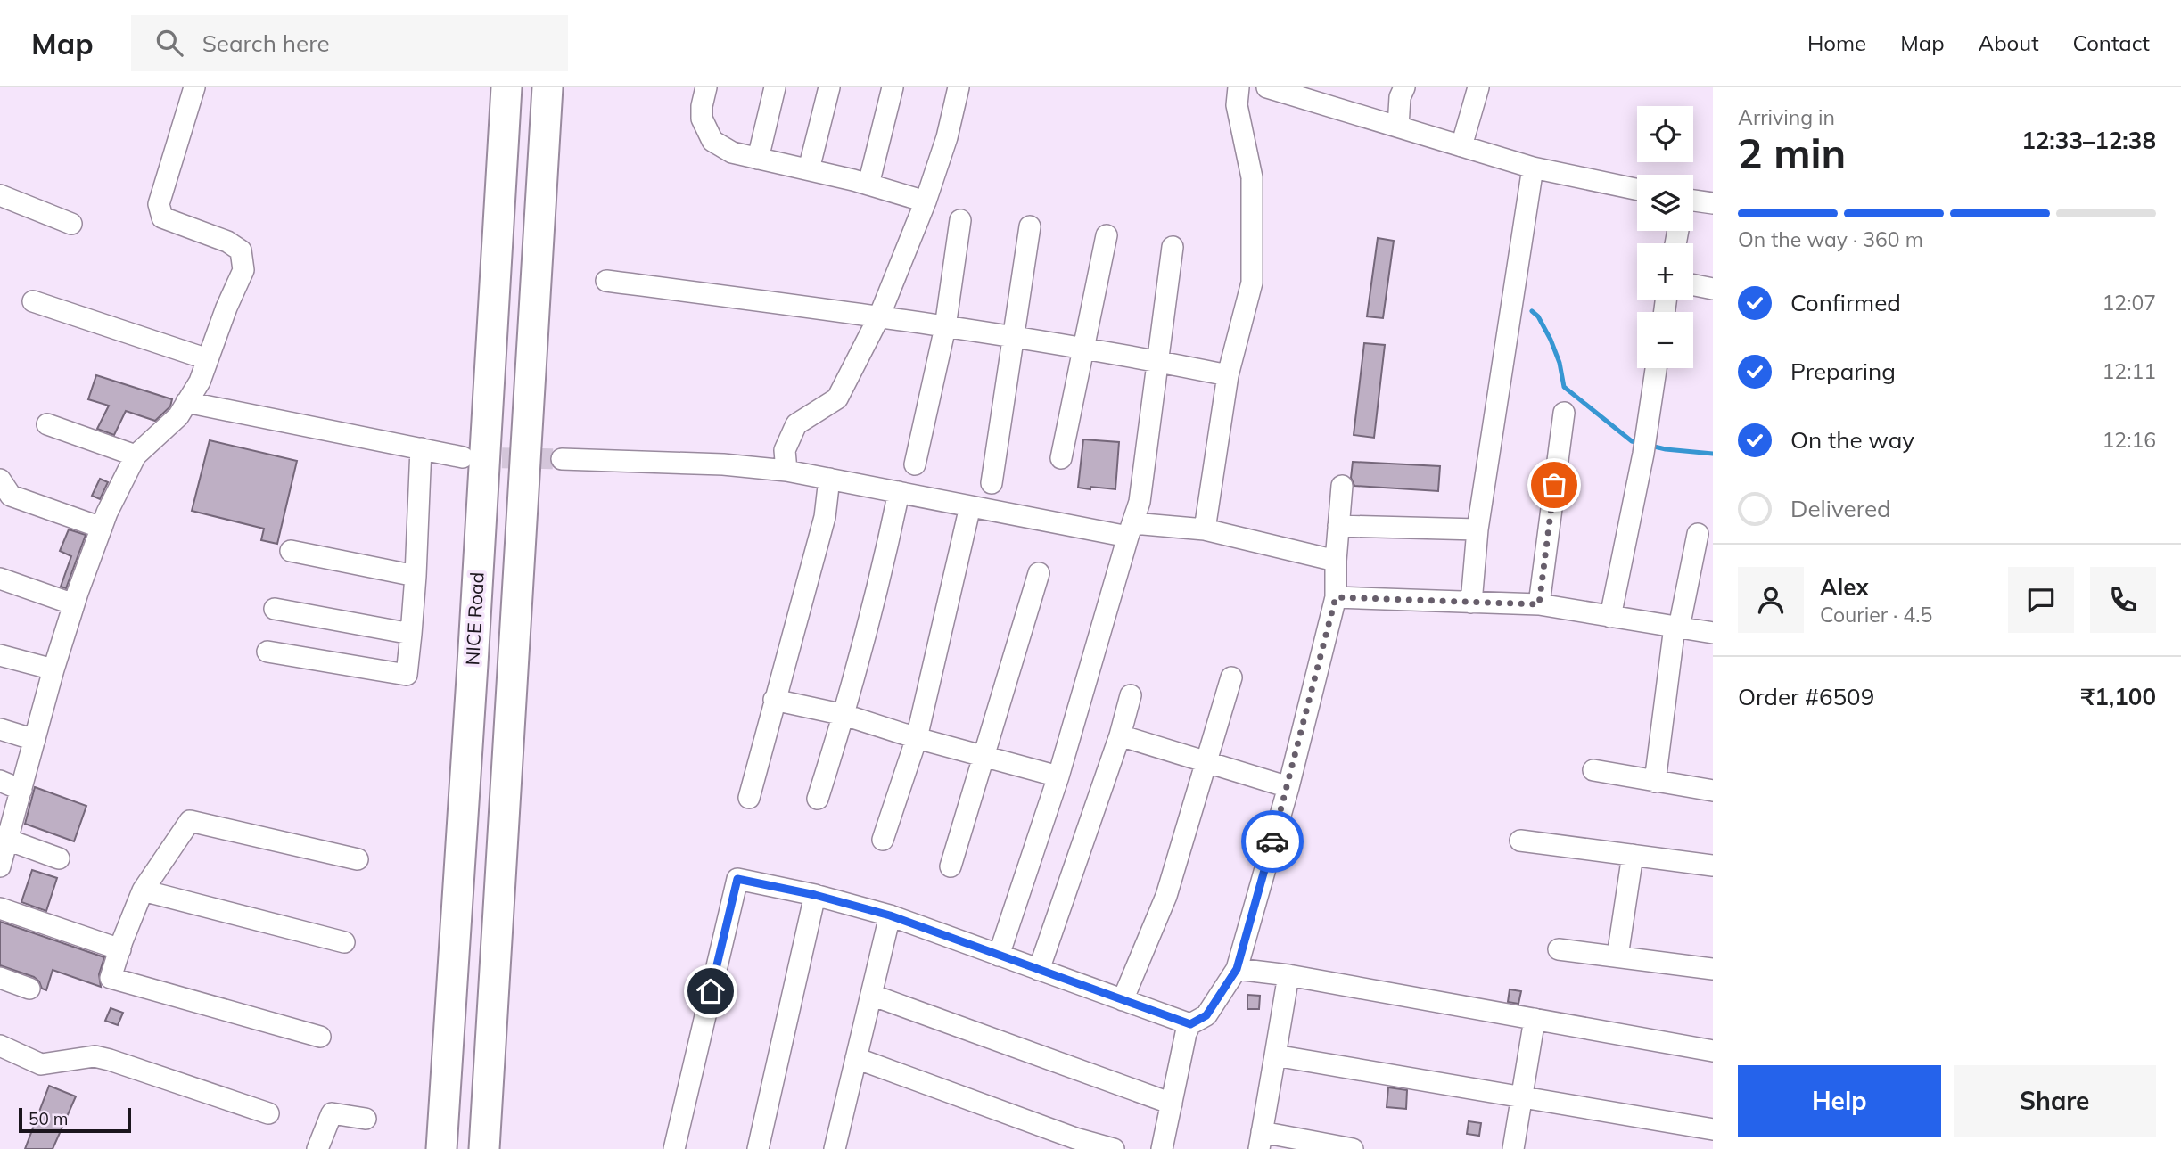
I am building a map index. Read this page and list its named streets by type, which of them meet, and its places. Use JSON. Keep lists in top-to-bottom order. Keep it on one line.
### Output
{"streets":{"highway":["NICE Road"]},"scale_bar":"50 m","page":{"header":"Map","search":"Search here","nav":["Home","Map","About","Contact"],"heading":["2 min","Arriving in","12:33–12:38"],"panel":["Alex","Courier · 4.5","Order #6509","₹1,100"],"map_buttons":["+","−"],"bar":"On the way · 360 m","list":[["Confirmed","12:07"],["Preparing","12:11"],["On the way","12:16"],"Delivered"],"buttons":["Help","Share"],"scale":"50 m"}}
